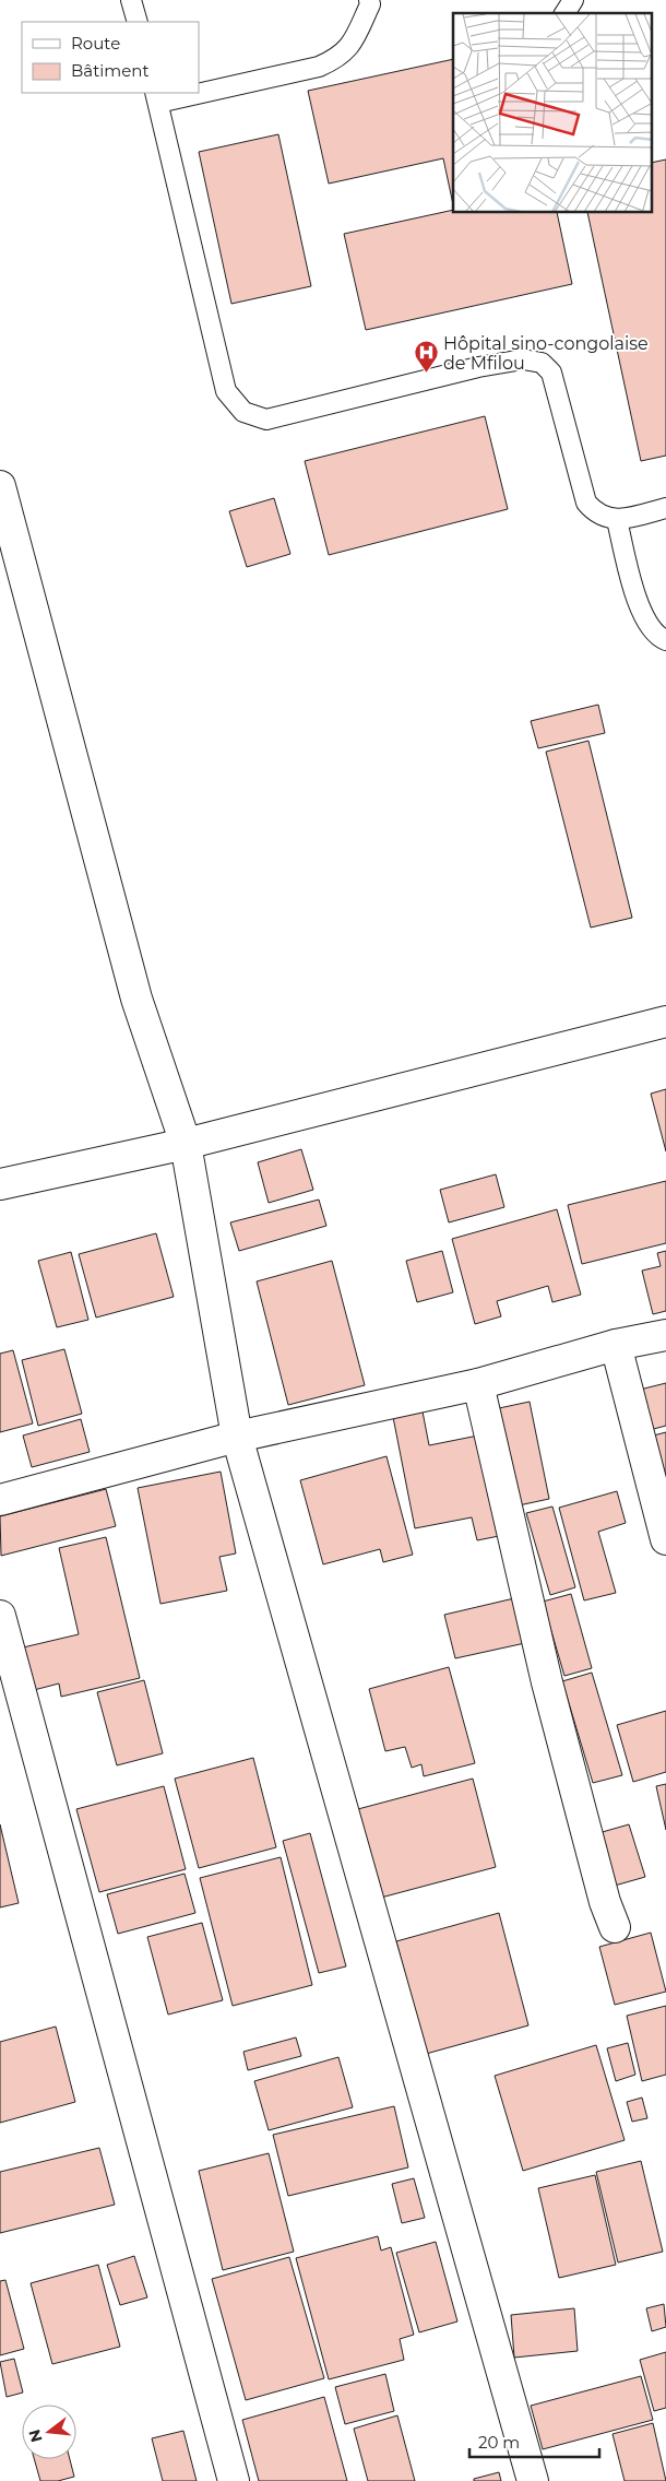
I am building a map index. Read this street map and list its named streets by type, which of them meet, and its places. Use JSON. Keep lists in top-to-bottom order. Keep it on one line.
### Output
{"places":{"hospital":["Hôpital sino-congolaise de Mfilou"]},"legend":["Route","Bâtiment"],"scale_bar":"20 m","north":"left"}
